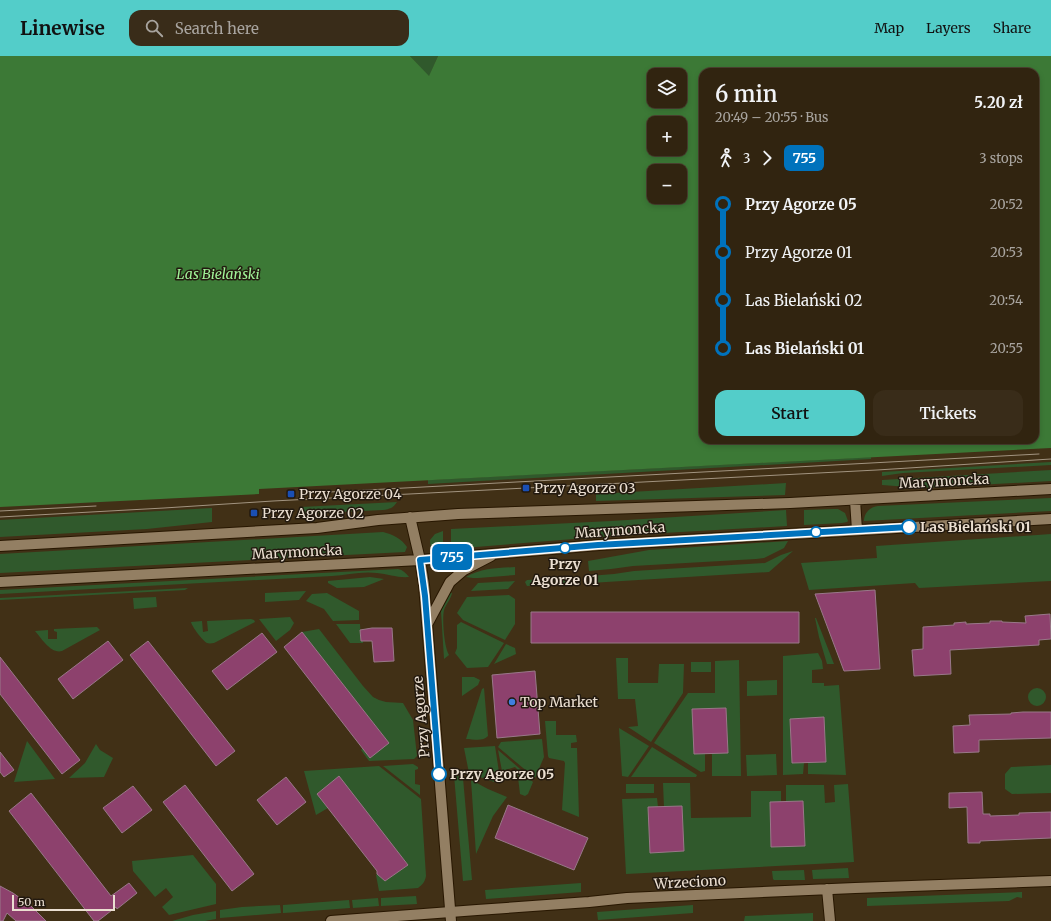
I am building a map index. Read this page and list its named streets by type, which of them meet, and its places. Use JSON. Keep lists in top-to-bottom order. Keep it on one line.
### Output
{"streets":{"main road":["Marymoncka","Przy Agorze","Wrzeciono"]},"crossings":[["Marymoncka","Przy Agorze"],["Przy Agorze","Wrzeciono"]],"parks":["Las Bielański"],"places":{"transit":["Przy Agorze 03","Przy Agorze 04","Przy Agorze 02"],"other":["Las Bielański 01","Przy Agorze 01","Top Market","Przy Agorze 05"]},"lines":["bus line 755"],"scale_bar":"50 m","page":{"header":"Linewise","search":"Search here","nav":["Map","Layers","Share"],"on_map":"755","map_buttons":["+","−"],"heading":["6 min","20:49 – 20:55 · Bus","5.20 zł"],"legs":["3","755","3 stops"],"list":[{"name":"Przy Agorze 05","value":"20:52"},{"name":"Przy Agorze 01","value":"20:53"},{"name":"Las Bielański 02","value":"20:54"},{"name":"Las Bielański 01","value":"20:55"}],"buttons":["Start","Tickets"],"scale":"50 m"}}
